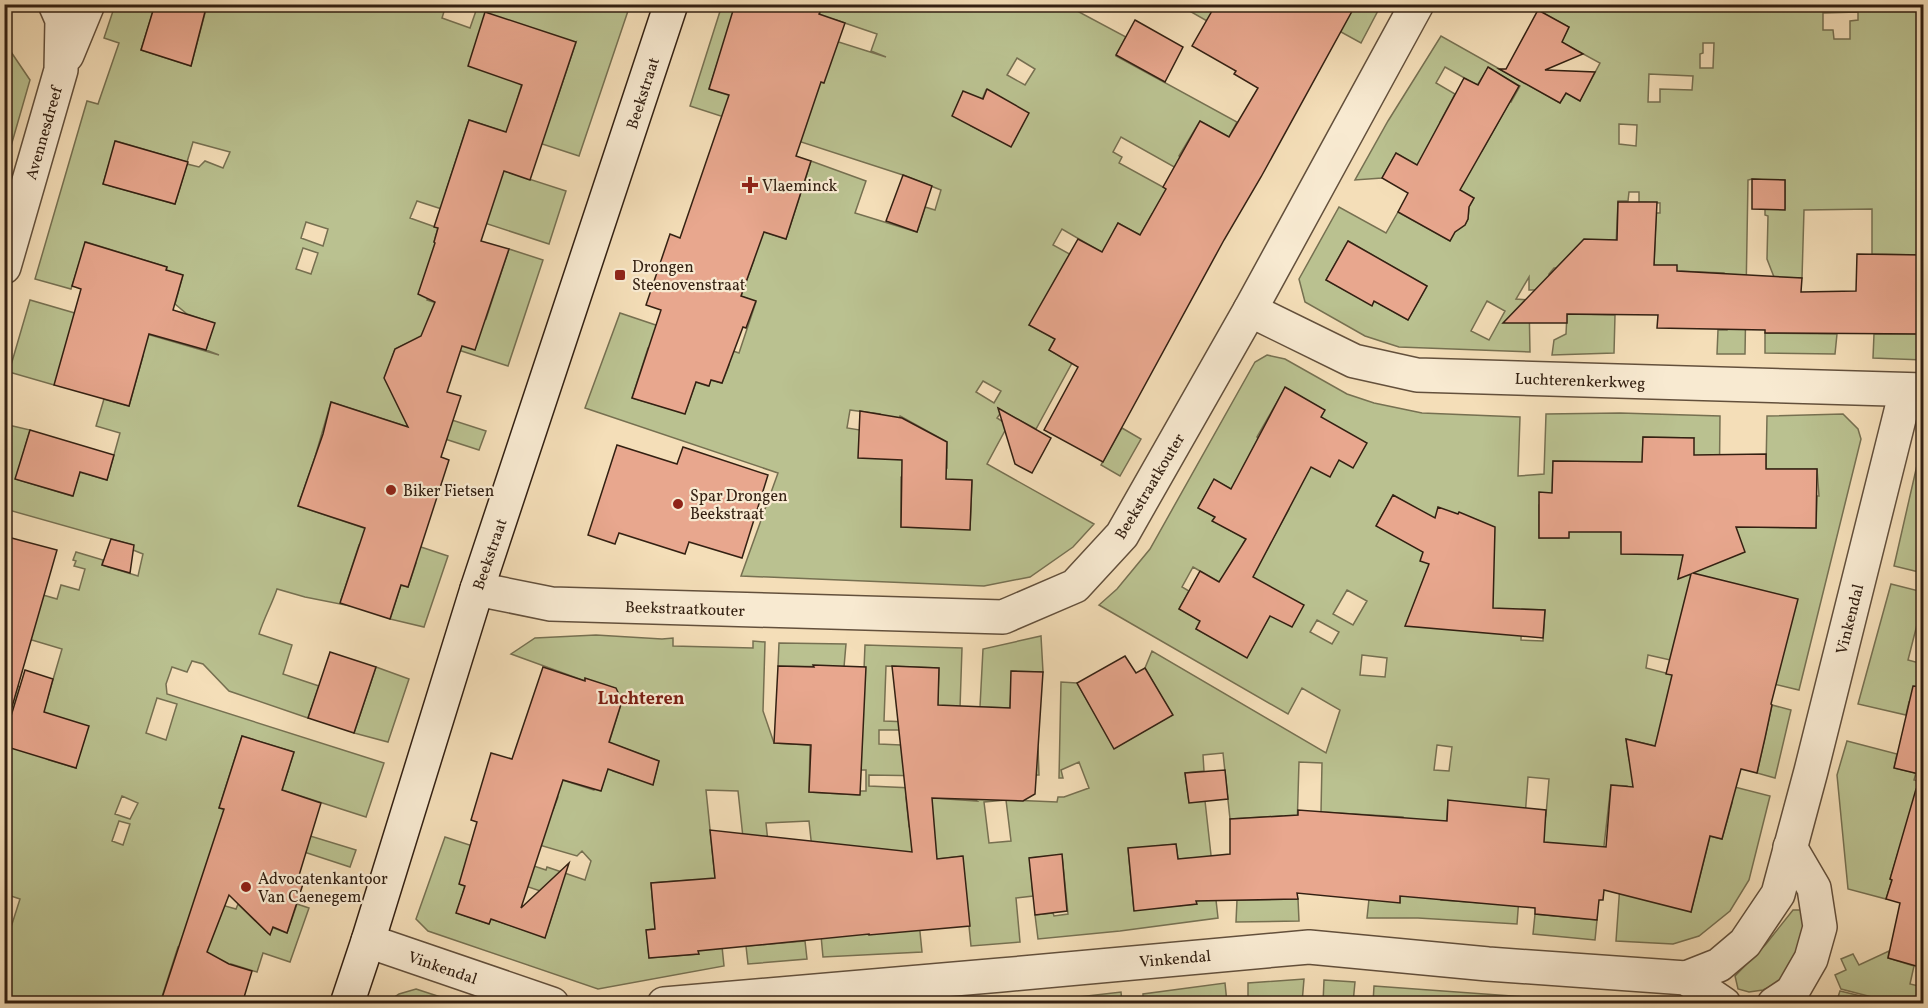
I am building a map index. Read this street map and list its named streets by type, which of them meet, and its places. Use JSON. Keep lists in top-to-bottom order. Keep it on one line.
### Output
{"streets":{"street":["Beekstraat","Avennesdreef","Luchterenkerkweg","Beekstraatkouter","Vinkendal"]},"crossings":[["Beekstraat","Beekstraatkouter"],["Beekstraat","Vinkendal"],["Luchterenkerkweg","Beekstraatkouter"],["Luchterenkerkweg","Vinkendal"]],"districts":["Luchteren"],"places":{"health":["Vlaeminck"],"transit":["Drongen Steenovenstraat"],"other":["Biker Fietsen","Spar Drongen Beekstraat","Advocatenkantoor Van Caenegem"]}}
